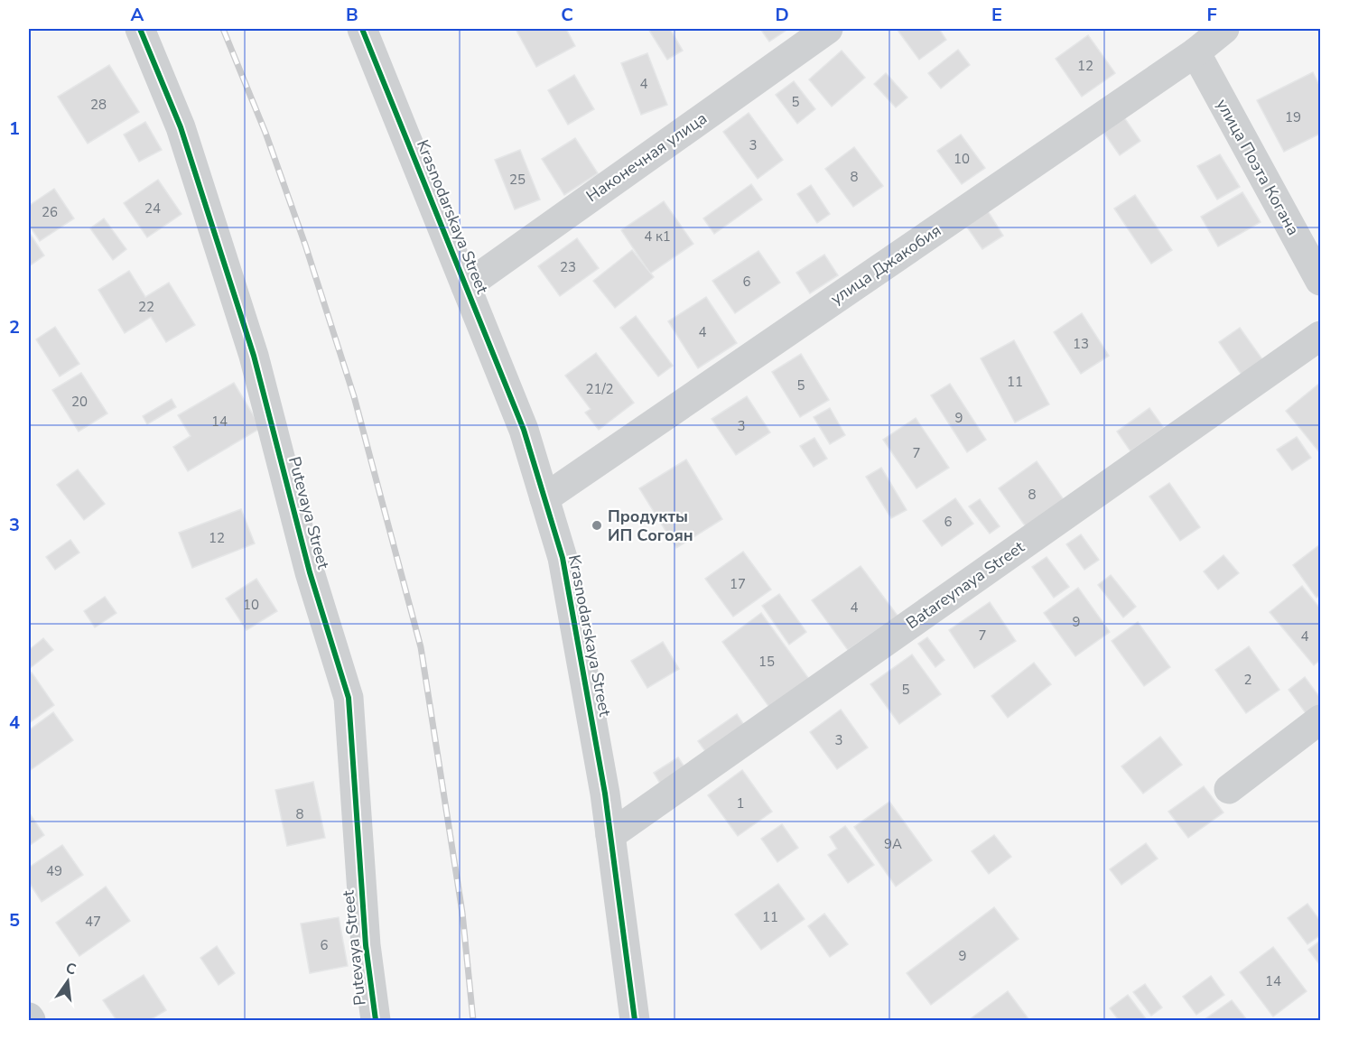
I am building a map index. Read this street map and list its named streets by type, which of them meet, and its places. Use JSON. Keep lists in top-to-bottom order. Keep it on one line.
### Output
{"streets":{"street":["Наконечная улица","улица Поэта Когана","Krasnodarskaya Street","улица Джакобия","Putevaya Street","Batareynaya Street"]},"crossings":[["Наконечная улица","Krasnodarskaya Street"],["улица Поэта Когана","улица Джакобия"],["Krasnodarskaya Street","улица Джакобия"],["Krasnodarskaya Street","Batareynaya Street"]],"places":["Продукты ИП Согоян"],"house_numbers":["12","4","5","28","19","3","10","8","25","24","26","4 к1","23","6","22","4","13","11","5","21/2","20","9","14","3","7","8","6","12","17","10","4","9","7","4","15","2","5","3","1","8","9А","49","11","47","6","9","14"],"north":"top","grid":{"columns":["A","B","C","D","E","F"],"rows":["1","2","3","4","5"]}}
